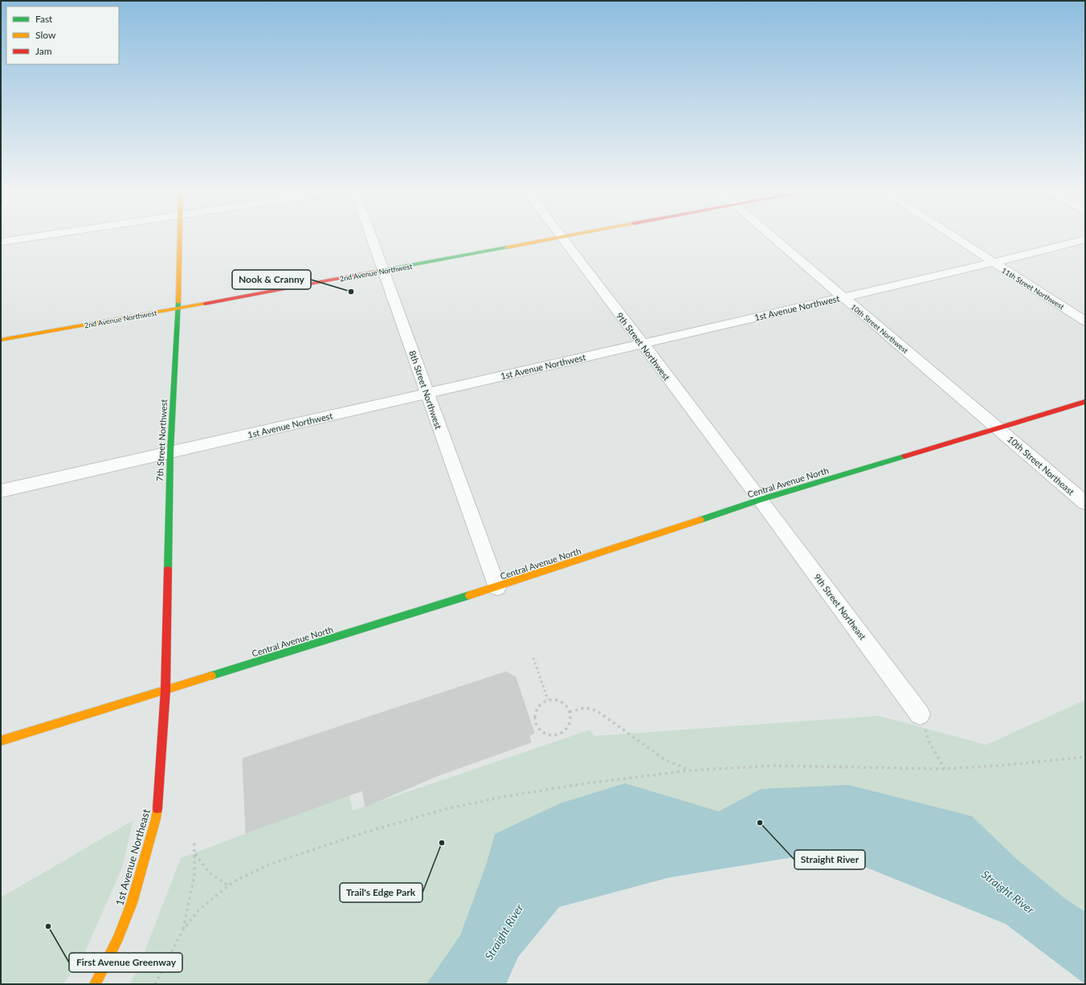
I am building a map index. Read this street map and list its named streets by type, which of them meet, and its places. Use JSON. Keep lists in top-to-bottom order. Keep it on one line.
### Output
{"streets":{"street":["2nd Avenue Northwest","11th Street Northwest","1st Avenue Northwest","10th Street Northwest","9th Street Northwest","8th Street Northwest","7th Street Northwest","10th Street Northeast","Central Avenue North","9th Street Northeast","1st Avenue Northeast"]},"crossings":[["2nd Avenue Northwest","9th Street Northwest"],["2nd Avenue Northwest","8th Street Northwest"],["2nd Avenue Northwest","7th Street Northwest"],["11th Street Northwest","1st Avenue Northwest"],["1st Avenue Northwest","10th Street Northwest"],["1st Avenue Northwest","9th Street Northwest"],["1st Avenue Northwest","8th Street Northwest"],["1st Avenue Northwest","7th Street Northwest"],["10th Street Northwest","10th Street Northeast"],["10th Street Northwest","Central Avenue North"],["9th Street Northwest","Central Avenue North"],["9th Street Northwest","9th Street Northeast"],["8th Street Northwest","Central Avenue North"],["7th Street Northwest","Central Avenue North"],["7th Street Northwest","1st Avenue Northeast"],["10th Street Northeast","Central Avenue North"],["Central Avenue North","9th Street Northeast"],["Central Avenue North","1st Avenue Northeast"]],"water":["Straight River"],"places":["Nook & Cranny","Straight River","Trail's Edge Park","First Avenue Greenway"],"legend":["Fast","Slow","Jam"]}
